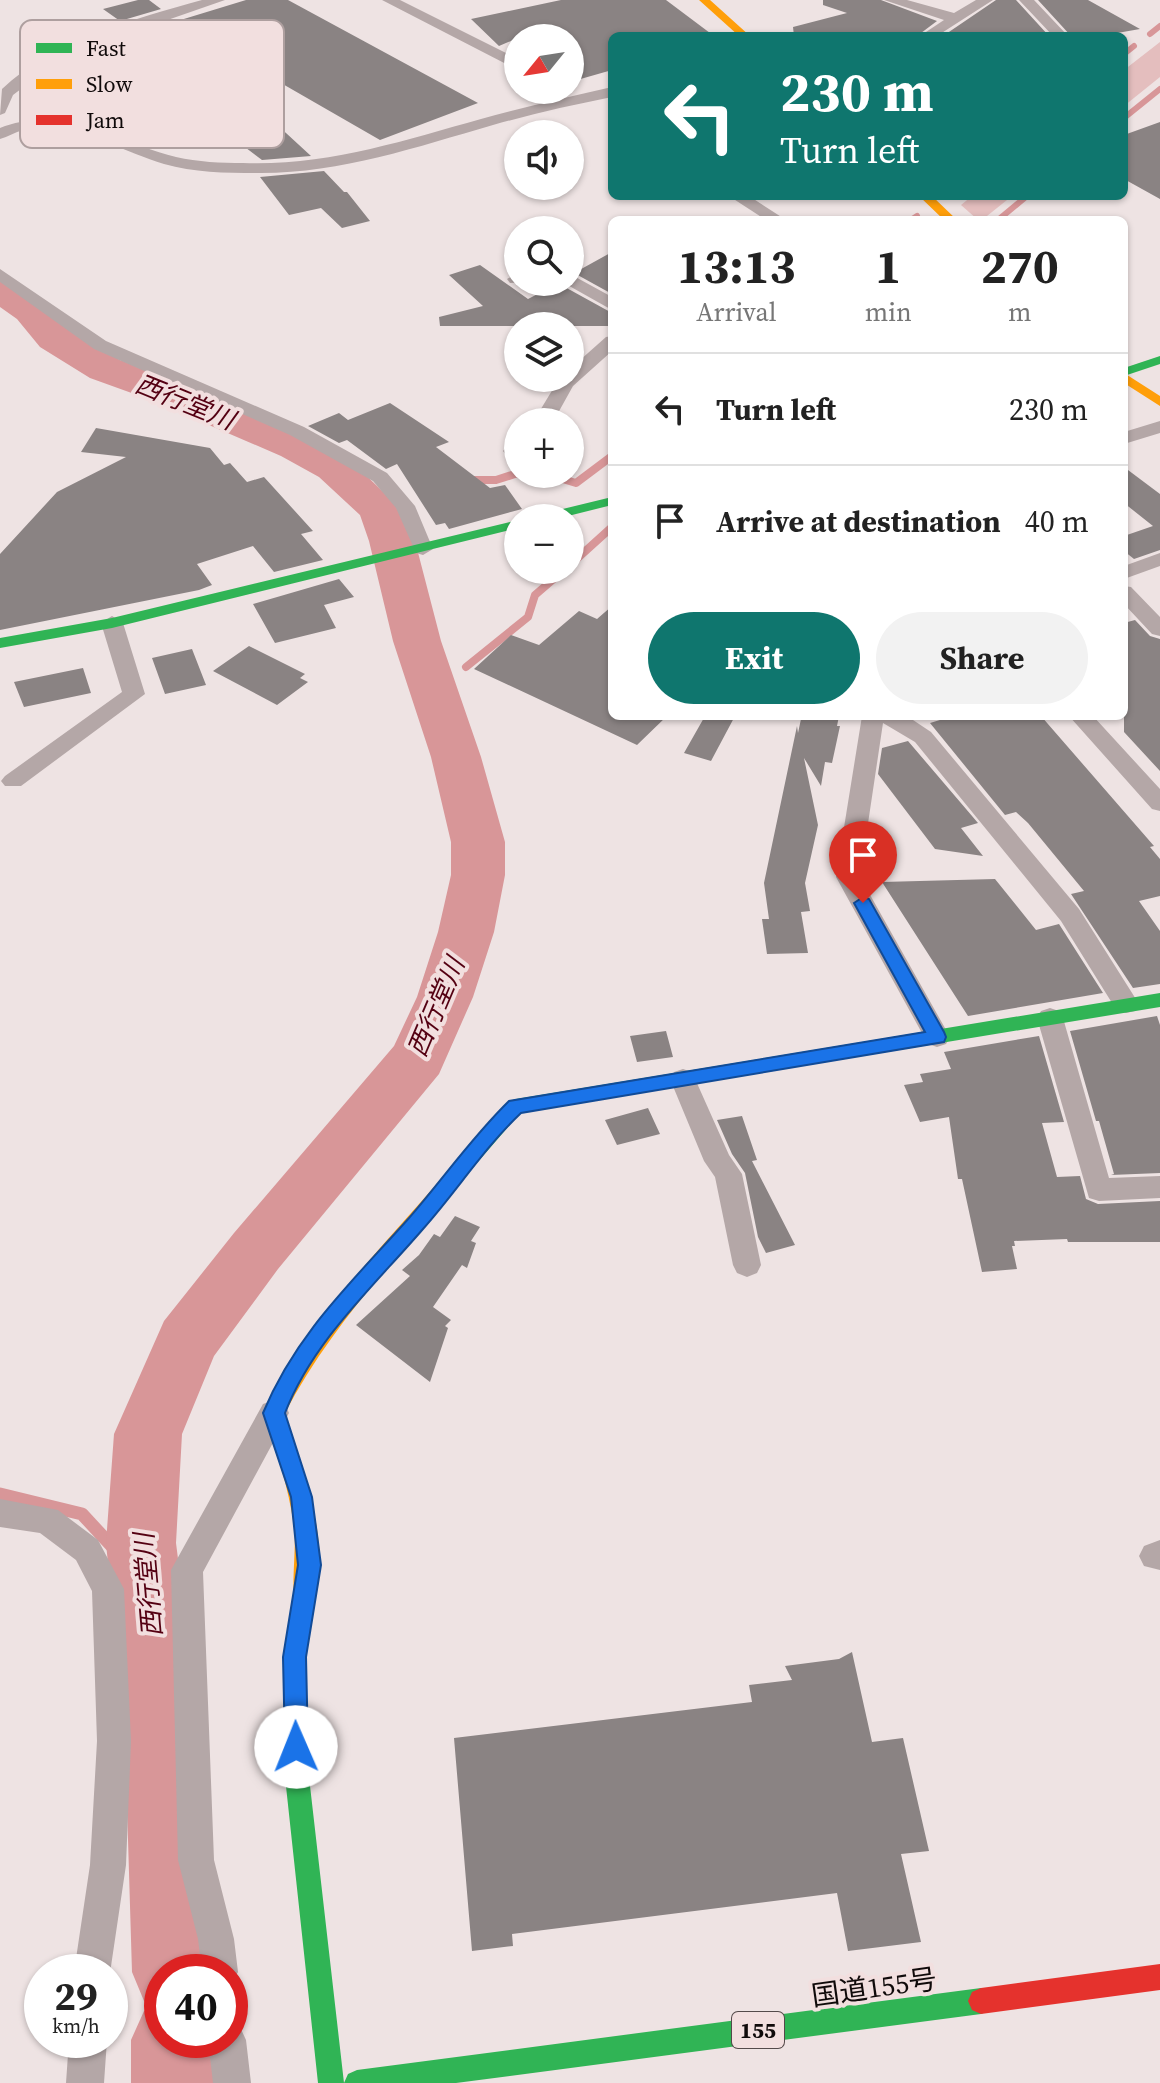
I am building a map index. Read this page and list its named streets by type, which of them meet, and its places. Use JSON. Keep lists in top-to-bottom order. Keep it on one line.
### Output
{"streets":{"main road":["国道155号","155"]},"water":["西行堂川"],"legend":["Fast","Slow","Jam"],"north":"bottom left","page":{"map_buttons":["+","−"],"turn":["230 m","Turn left"],"eta":["13:13","Arrival","1","min","270","m"],"list":[{"name":"Turn left","value":"230 m"},{"name":"Arrive at destination","value":"40 m"}],"buttons":["Exit","Share"],"speed":"29 km/h","limit":"40"}}
